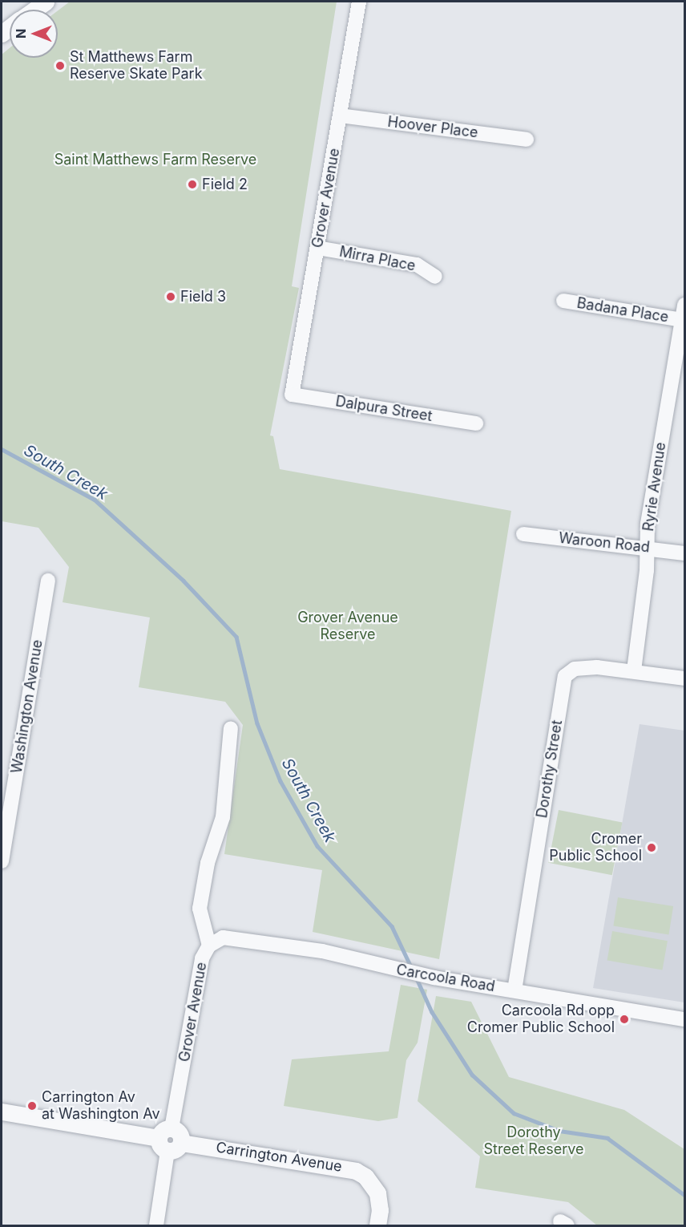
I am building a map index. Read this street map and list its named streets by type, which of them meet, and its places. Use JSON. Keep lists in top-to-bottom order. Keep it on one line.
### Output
{"streets":{"street":["Hoover Place","Grover Avenue","Mirra Place","Badana Place","Dalpura Street","Ryrie Avenue","Waroon Road","Washington Avenue","Dorothy Street","Carcoola Road","Carrington Avenue"]},"crossings":[["Hoover Place","Grover Avenue"],["Grover Avenue","Mirra Place"],["Grover Avenue","Dalpura Street"],["Grover Avenue","Carcoola Road"],["Grover Avenue","Carrington Avenue"],["Badana Place","Ryrie Avenue"],["Ryrie Avenue","Waroon Road"],["Ryrie Avenue","Dorothy Street"],["Dorothy Street","Carcoola Road"]],"water":["South Creek"],"parks":["Saint Matthews Farm Reserve","Grover Avenue Reserve","Dorothy Street Reserve"],"places":["St Matthews Farm Reserve Skate Park","Field 2","Field 3","Cromer Public School","Carcoola Rd opp Cromer Public School","Carrington Av at Washington Av"],"north":"left"}
